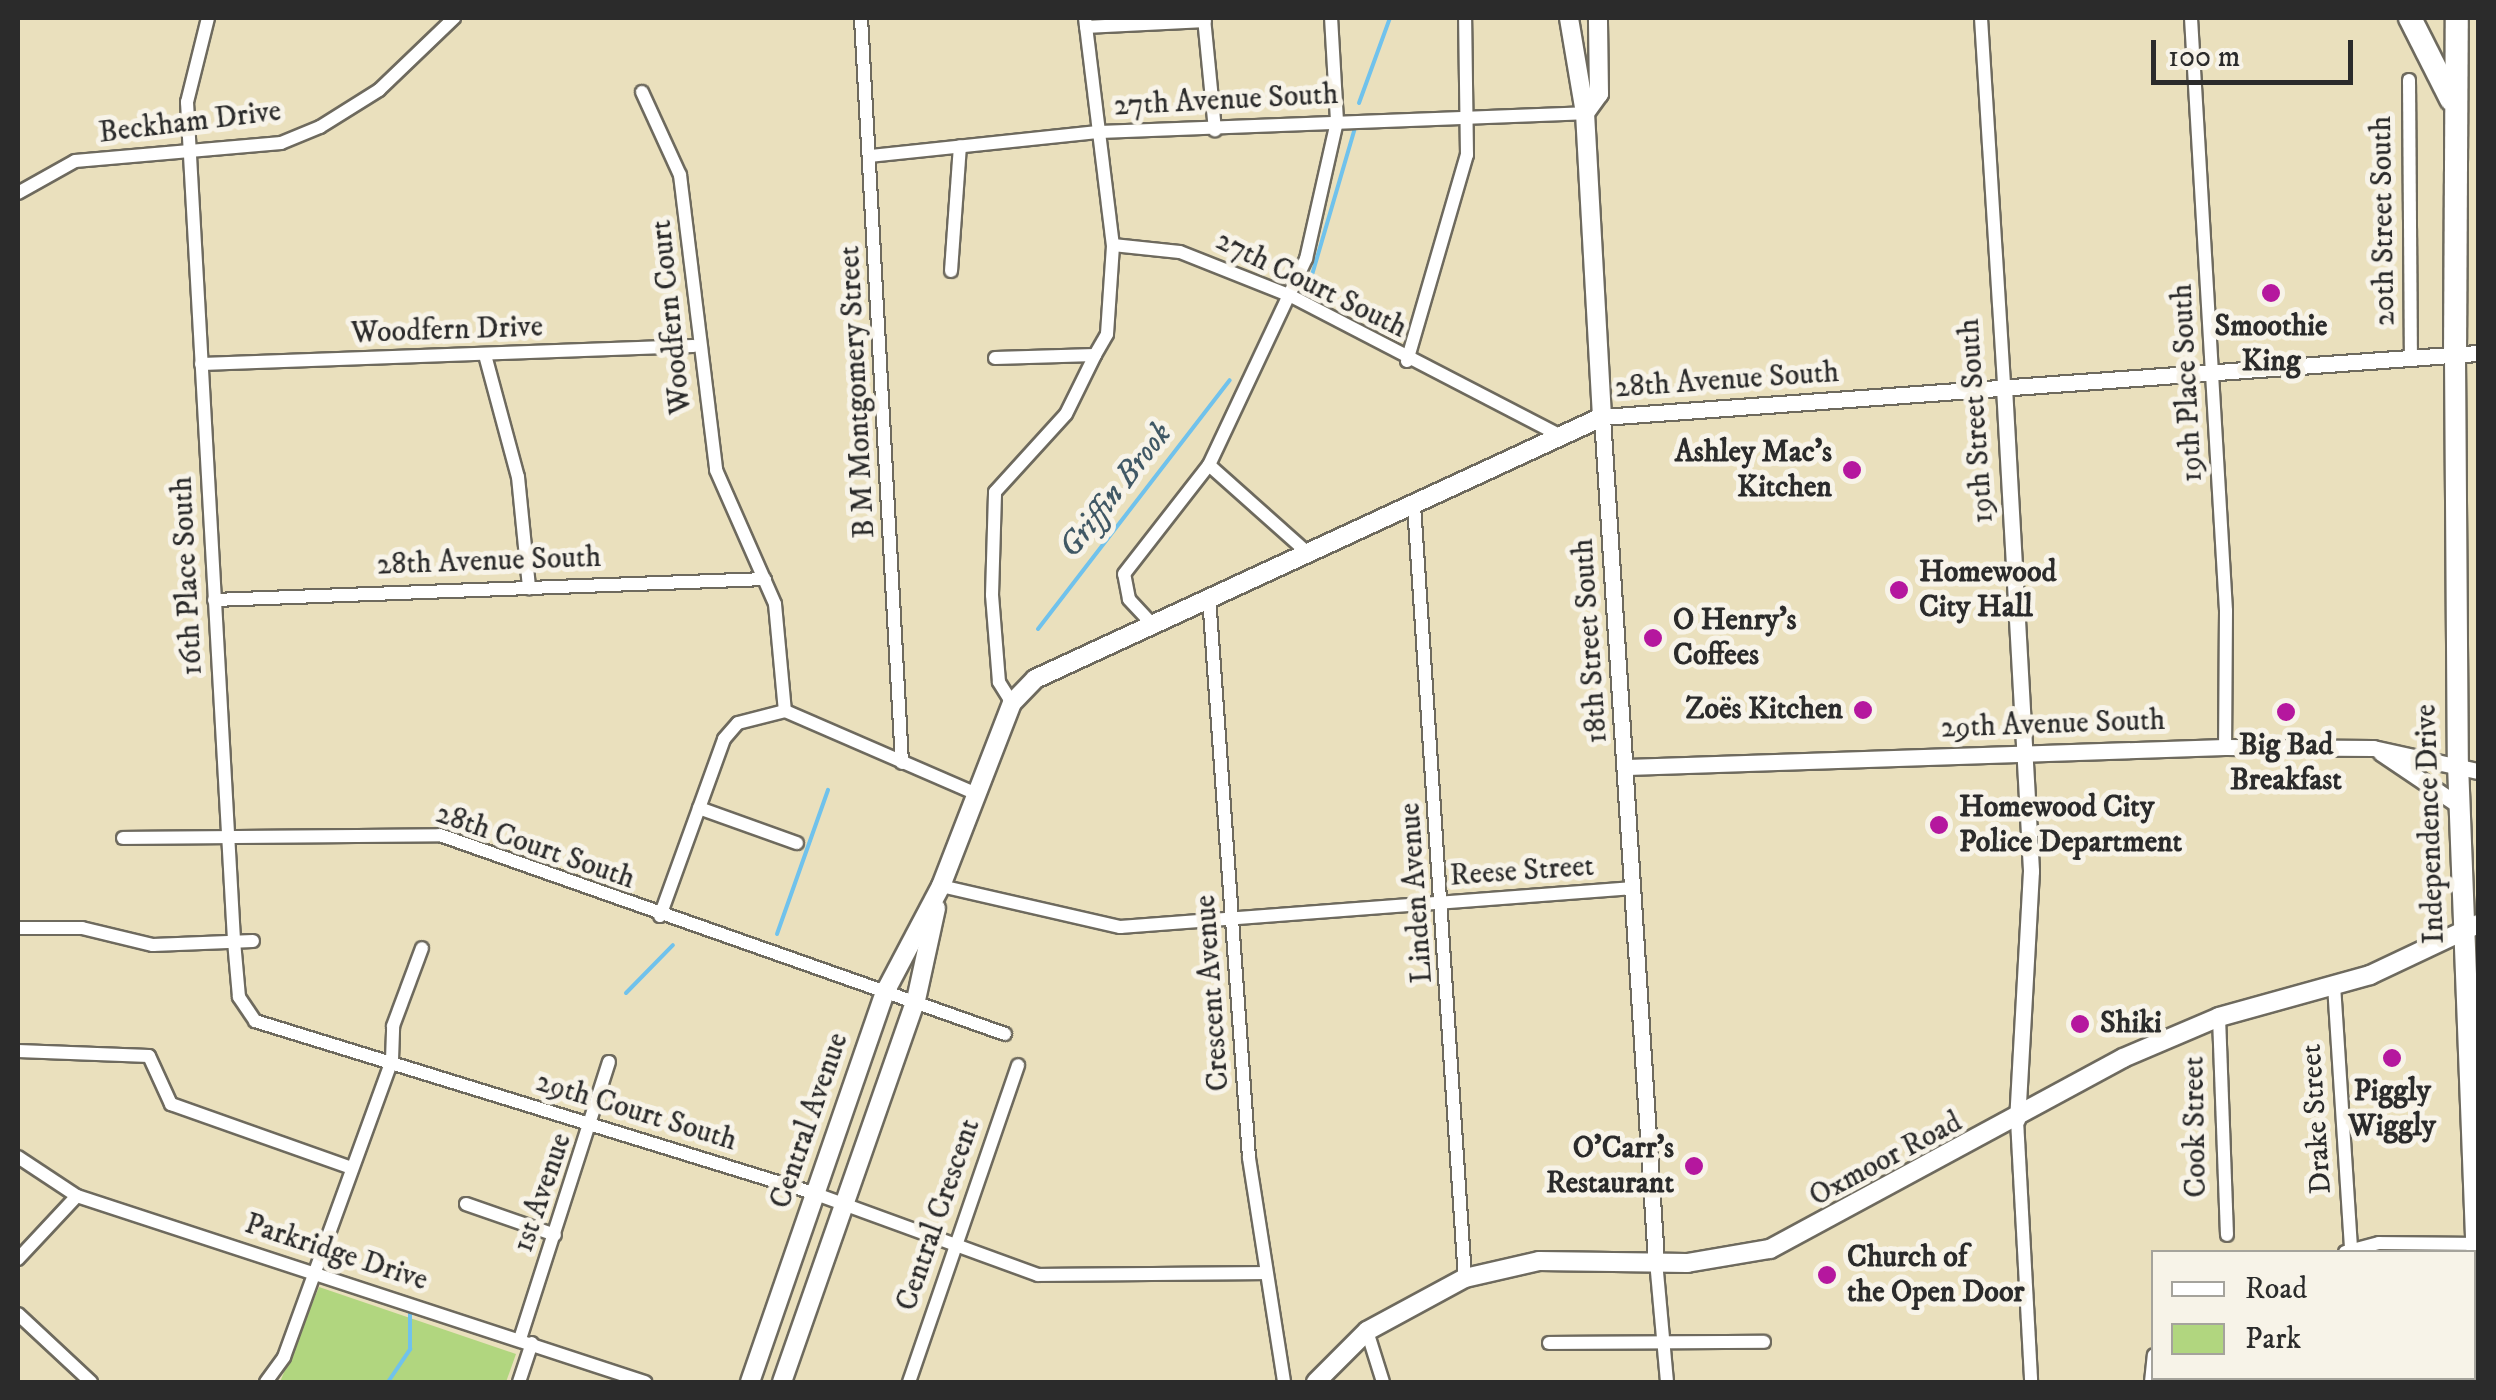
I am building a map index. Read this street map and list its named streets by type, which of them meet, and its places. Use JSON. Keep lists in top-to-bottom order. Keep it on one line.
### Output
{"streets":{"main road":["28th Avenue South","18th Street South","Independence Drive","Central Avenue","Oxmoor Road"],"street":["27th Avenue South","Beckham Drive","20th Street South","27th Court South","Woodfern Court","Woodfern Drive","19th Place South","B M Montgomery Street","19th Street South","16th Place South","29th Avenue South","28th Court South","Reese Street","Linden Avenue","Crescent Avenue","29th Court South","Drake Street","Cook Street","1st Avenue","Central Crescent","Parkridge Drive"]},"crossings":[["27th Avenue South","B M Montgomery Street"],["27th Avenue South","18th Street South"],["Beckham Drive","16th Place South"],["20th Street South","28th Avenue South"],["27th Court South","28th Avenue South"],["Woodfern Court","Woodfern Drive"],["Woodfern Court","28th Avenue South"],["Woodfern Drive","16th Place South"],["28th Avenue South","19th Place South"],["28th Avenue South","19th Street South"],["28th Avenue South","16th Place South"],["28th Avenue South","18th Street South"],["28th Avenue South","Independence Drive"],["28th Avenue South","Linden Avenue"],["28th Avenue South","Crescent Avenue"],["28th Avenue South","Central Avenue"],["19th Place South","29th Avenue South"],["19th Street South","29th Avenue South"],["19th Street South","Oxmoor Road"],["16th Place South","28th Court South"],["16th Place South","29th Court South"],["18th Street South","29th Avenue South"],["18th Street South","Reese Street"],["18th Street South","Oxmoor Road"],["29th Avenue South","Independence Drive"],["Independence Drive","Oxmoor Road"],["28th Court South","Central Avenue"],["Reese Street","Linden Avenue"],["Reese Street","Crescent Avenue"],["Reese Street","Central Avenue"],["Linden Avenue","Oxmoor Road"],["Crescent Avenue","29th Court South"],["29th Court South","Central Avenue"],["29th Court South","1st Avenue"],["29th Court South","Central Crescent"],["Drake Street","Oxmoor Road"],["Cook Street","Oxmoor Road"],["1st Avenue","Parkridge Drive"]],"water":["Griffin Brook"],"places":["Smoothie King","Ashley Mac's Kitchen","Homewood City Hall","O Henry's Coffees","Zoës Kitchen","Big Bad Breakfast","Homewood City Police Department","Shiki","Piggly Wiggly","O’Carr’s Restaurant","Church of the Open Door"],"legend":["Road","Park"],"scale_bar":"100 m"}
